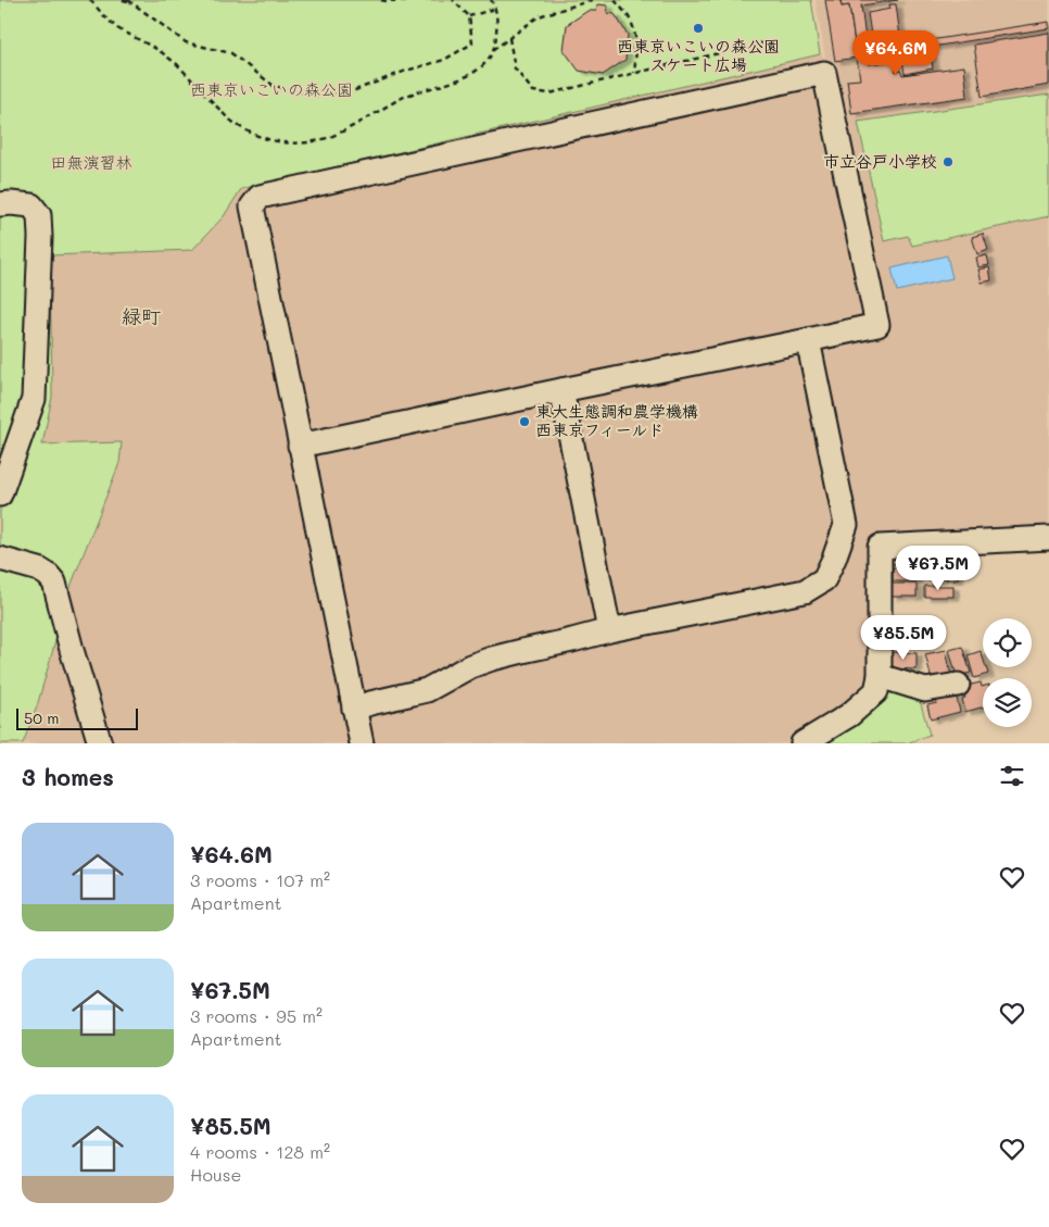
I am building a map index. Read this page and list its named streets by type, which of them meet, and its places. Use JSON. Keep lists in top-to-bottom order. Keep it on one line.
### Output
{"districts":["緑町"],"parks":["西東京いこいの森公園","田無演習林"],"places":["西東京いこいの森公園 スケート広場","市立谷戸小学校","東大生態調和農学機構 西東京フィールド"],"scale_bar":"50 m","page":{"price":["¥64.6M","¥67.5M","¥85.5M"],"scale":"50 m","heading":"3 homes","list":[{"name":"¥64.6M","note":"3 rooms · 107 m² · Apartment"},{"name":"¥67.5M","note":"3 rooms · 95 m² · Apartment"},{"name":"¥85.5M","note":"4 rooms · 128 m² · House"}]}}
